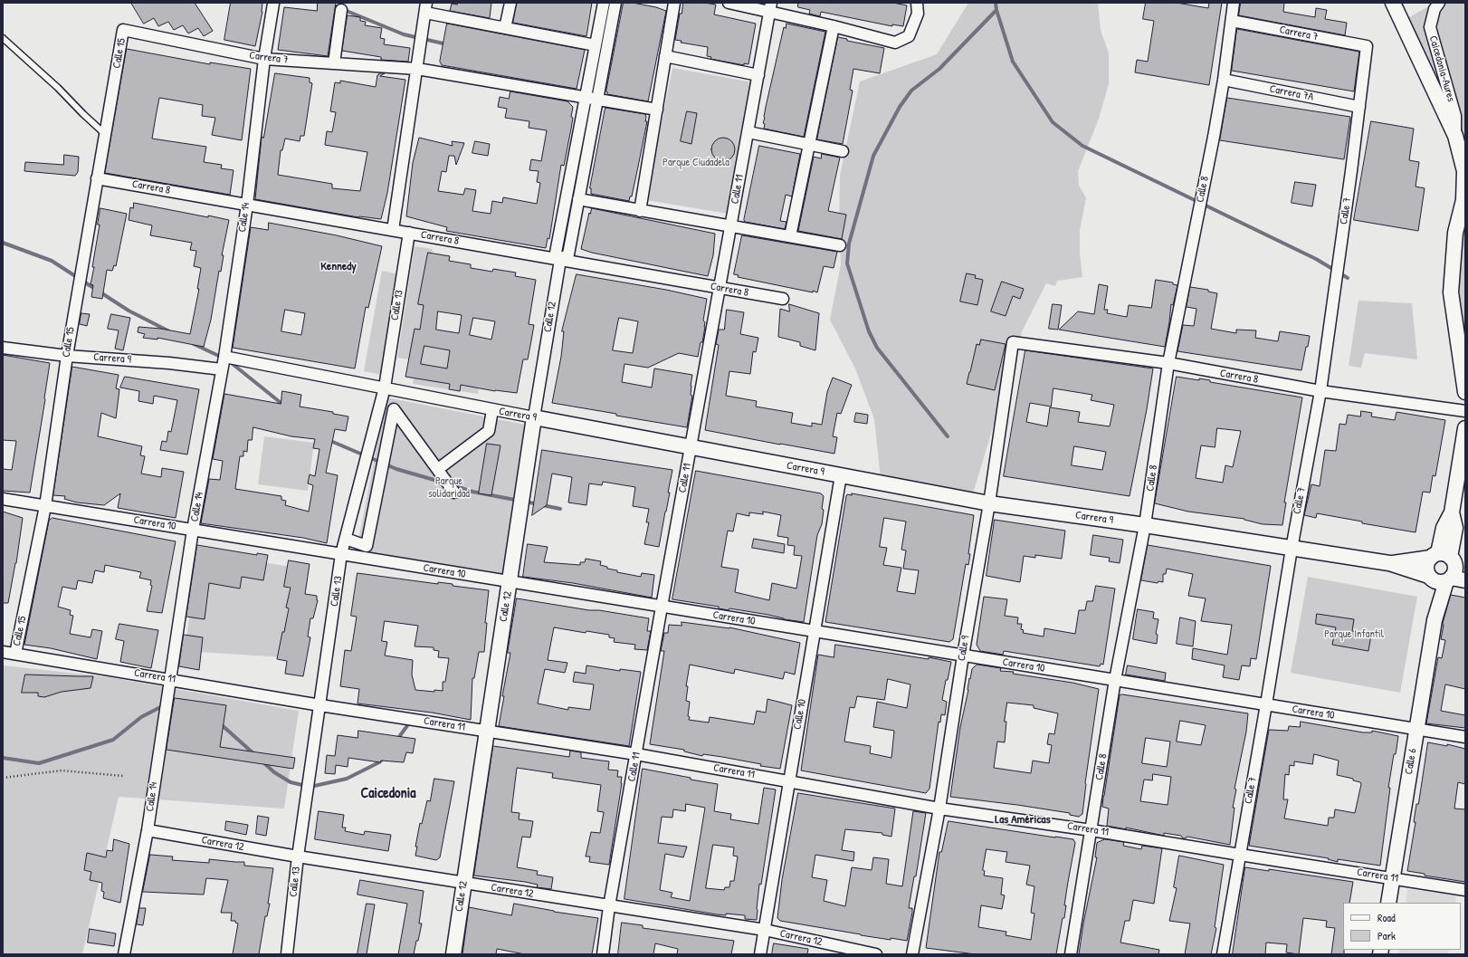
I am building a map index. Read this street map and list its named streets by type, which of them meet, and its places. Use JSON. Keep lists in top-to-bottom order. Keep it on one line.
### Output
{"streets":{"main road":["Calle 12","Carrera 9","Calle 6"],"street":["Carrera 7","Calle 15","Caicedonia-Aures","Carrera 7A","Carrera 8","Calle 11","Calle 8","Calle 7","Calle 14","Calle 13","Carrera 10","Calle 9","Carrera 11","Calle 10","Carrera 12"]},"crossings":[["Carrera 7","Calle 15"],["Carrera 7","Calle 8"],["Carrera 7","Calle 7"],["Carrera 7","Calle 14"],["Carrera 7","Calle 12"],["Calle 15","Carrera 8"],["Calle 15","Carrera 9"],["Calle 15","Carrera 10"],["Calle 15","Carrera 11"],["Carrera 7A","Calle 8"],["Carrera 7A","Calle 7"],["Carrera 8","Calle 11"],["Carrera 8","Calle 8"],["Carrera 8","Calle 7"],["Carrera 8","Calle 14"],["Carrera 8","Calle 13"],["Carrera 8","Calle 12"],["Carrera 8","Calle 9"],["Calle 11","Carrera 9"],["Calle 11","Carrera 10"],["Calle 11","Carrera 11"],["Calle 11","Carrera 12"],["Calle 8","Carrera 9"],["Calle 8","Carrera 10"],["Calle 8","Carrera 11"],["Calle 7","Carrera 9"],["Calle 7","Carrera 10"],["Calle 7","Carrera 11"],["Calle 14","Carrera 9"],["Calle 14","Carrera 10"],["Calle 14","Carrera 11"],["Calle 14","Carrera 12"],["Calle 13","Carrera 9"],["Calle 13","Carrera 10"],["Calle 13","Carrera 11"],["Calle 13","Carrera 12"],["Calle 12","Carrera 9"],["Calle 12","Carrera 10"],["Calle 12","Carrera 11"],["Calle 12","Carrera 12"],["Carrera 9","Calle 9"],["Carrera 9","Calle 10"],["Carrera 9","Calle 6"],["Carrera 10","Calle 9"],["Carrera 10","Calle 10"],["Carrera 10","Calle 6"],["Calle 9","Carrera 11"],["Carrera 11","Calle 10"],["Carrera 11","Calle 6"],["Calle 10","Carrera 12"]],"districts":["Kennedy","Caicedonia","Las Américas"],"parks":["Parque Ciudadela","Parque solidaridad","Parque Infantil"],"legend":["Road","Park"]}
